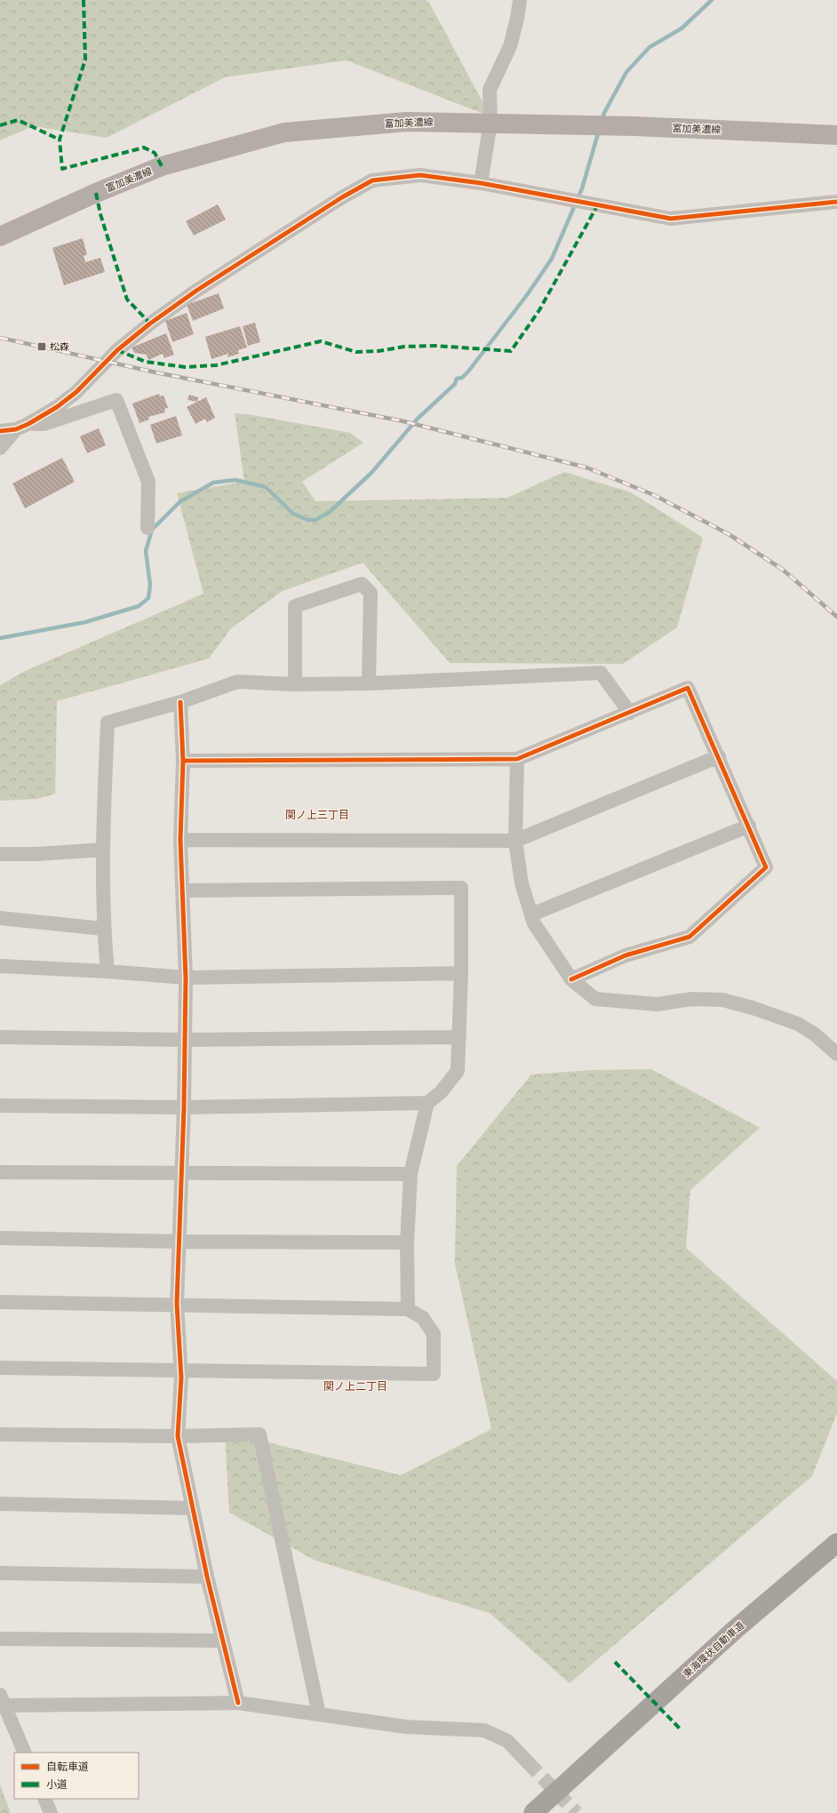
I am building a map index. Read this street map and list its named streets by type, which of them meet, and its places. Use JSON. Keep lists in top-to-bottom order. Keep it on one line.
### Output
{"streets":{"highway":["東海環状自動車道"],"main road":["富加美濃線"]},"districts":["関ノ上三丁目","関ノ上二丁目"],"places":{"transit":["松森"]},"legend":["自転車道","小道"]}
